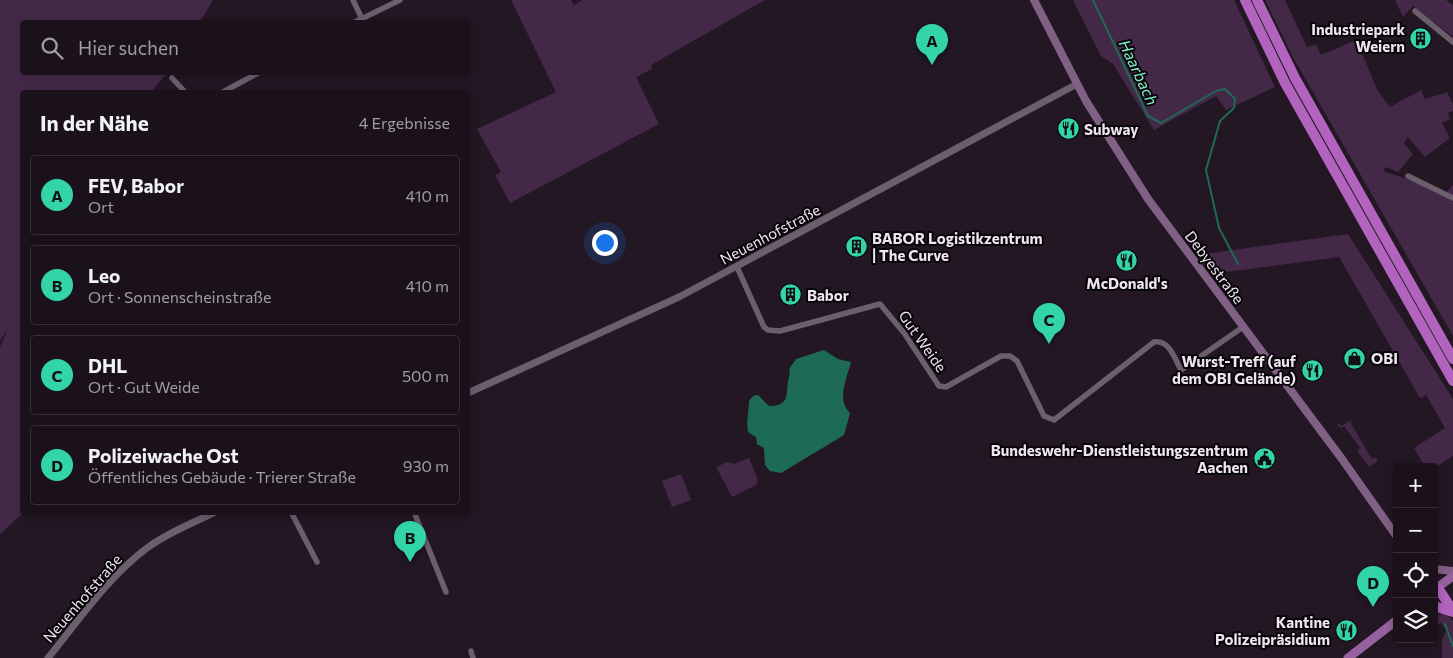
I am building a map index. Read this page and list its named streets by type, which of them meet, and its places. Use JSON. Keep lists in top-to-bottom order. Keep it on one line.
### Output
{"streets":{"main road":["Debyestraße"],"street":["Neuenhofstraße","Gut Weide"]},"crossings":[["Neuenhofstraße","Debyestraße"],["Neuenhofstraße","Gut Weide"],["Debyestraße","Gut Weide"]],"water":["Haarbach"],"places":{"building":["Industriepark Weiern","BABOR Logistikzentrum | The Curve","Babor"],"restaurant":["Subway","McDonald's","Wurst-Treff (auf dem OBI Gelände)","Kantine Polizeipräsidium"],"shop":["OBI"],"public building":["Bundeswehr-Dienstleistungszentrum Aachen"]},"page":{"search":"Hier suchen","pins":["A","C","B","D"],"heading":["In der Nähe","4 Ergebnisse"],"list":[{"mark":"A","name":"FEV, Babor","note":"Ort","value":"410 m"},{"mark":"B","name":"Leo","note":"Ort · Sonnenscheinstraße","value":"410 m"},{"mark":"C","name":"DHL","note":"Ort · Gut Weide","value":"500 m"},{"mark":"D","name":"Polizeiwache Ost","note":"Öffentliches Gebäude · Trierer Straße","value":"930 m"}],"map_buttons":["+","−"]}}
